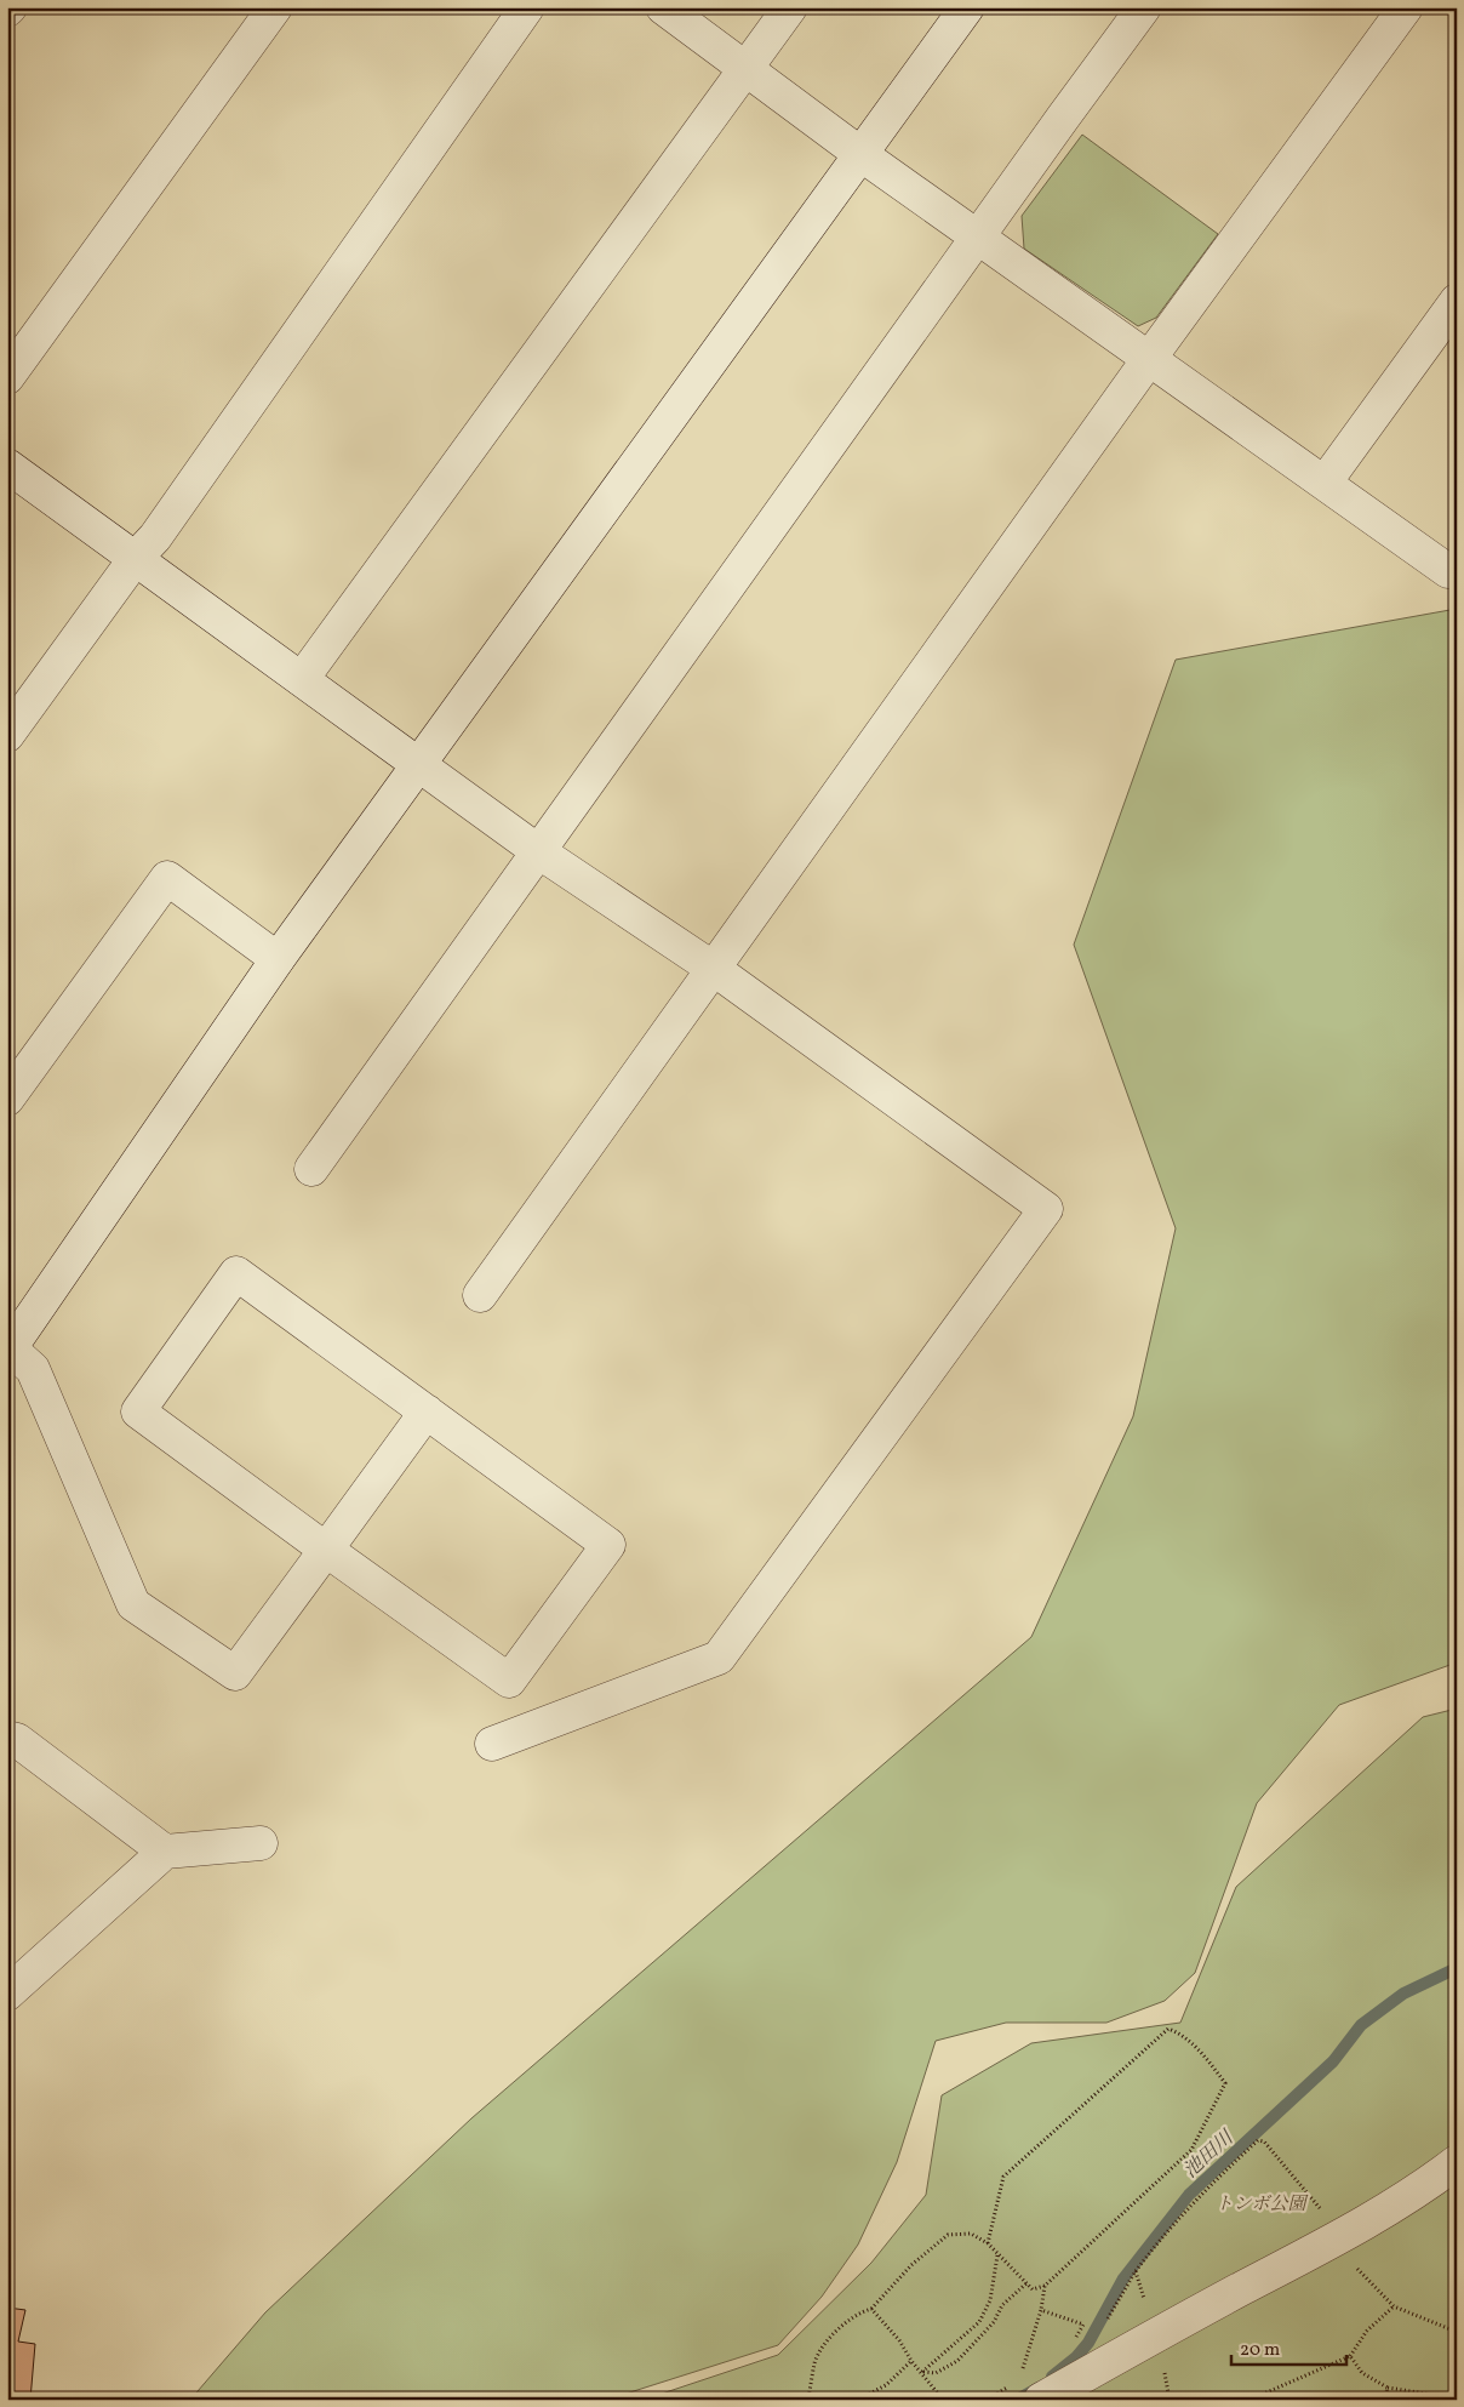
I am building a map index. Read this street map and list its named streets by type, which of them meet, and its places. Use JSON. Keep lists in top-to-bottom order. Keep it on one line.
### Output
{"water":["池田川"],"parks":["トンボ公園"],"scale_bar":"20 m"}
